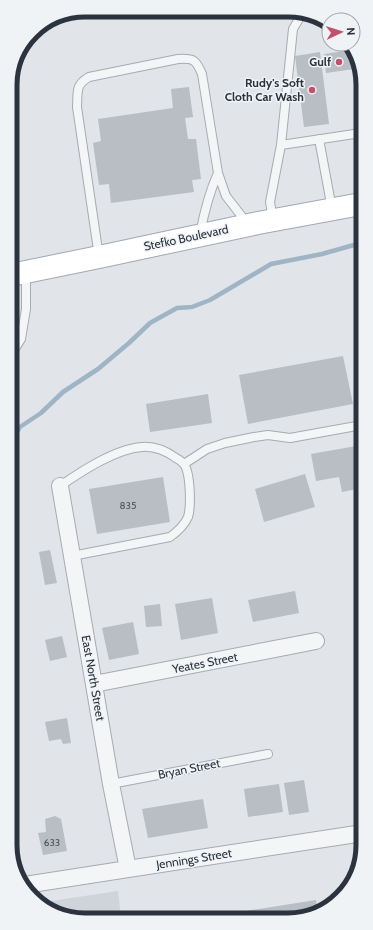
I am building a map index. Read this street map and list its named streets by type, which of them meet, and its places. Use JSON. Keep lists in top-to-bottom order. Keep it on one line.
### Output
{"streets":{"main road":["Stefko Boulevard"],"street":["Yeates Street","East North Street","Jennings Street"],"lane":["Bryan Street"]},"crossings":[["Yeates Street","East North Street"],["East North Street","Bryan Street"],["East North Street","Jennings Street"]],"places":["Gulf","Rudy's Soft Cloth Car Wash"],"house_numbers":["835","633"],"north":"right"}
